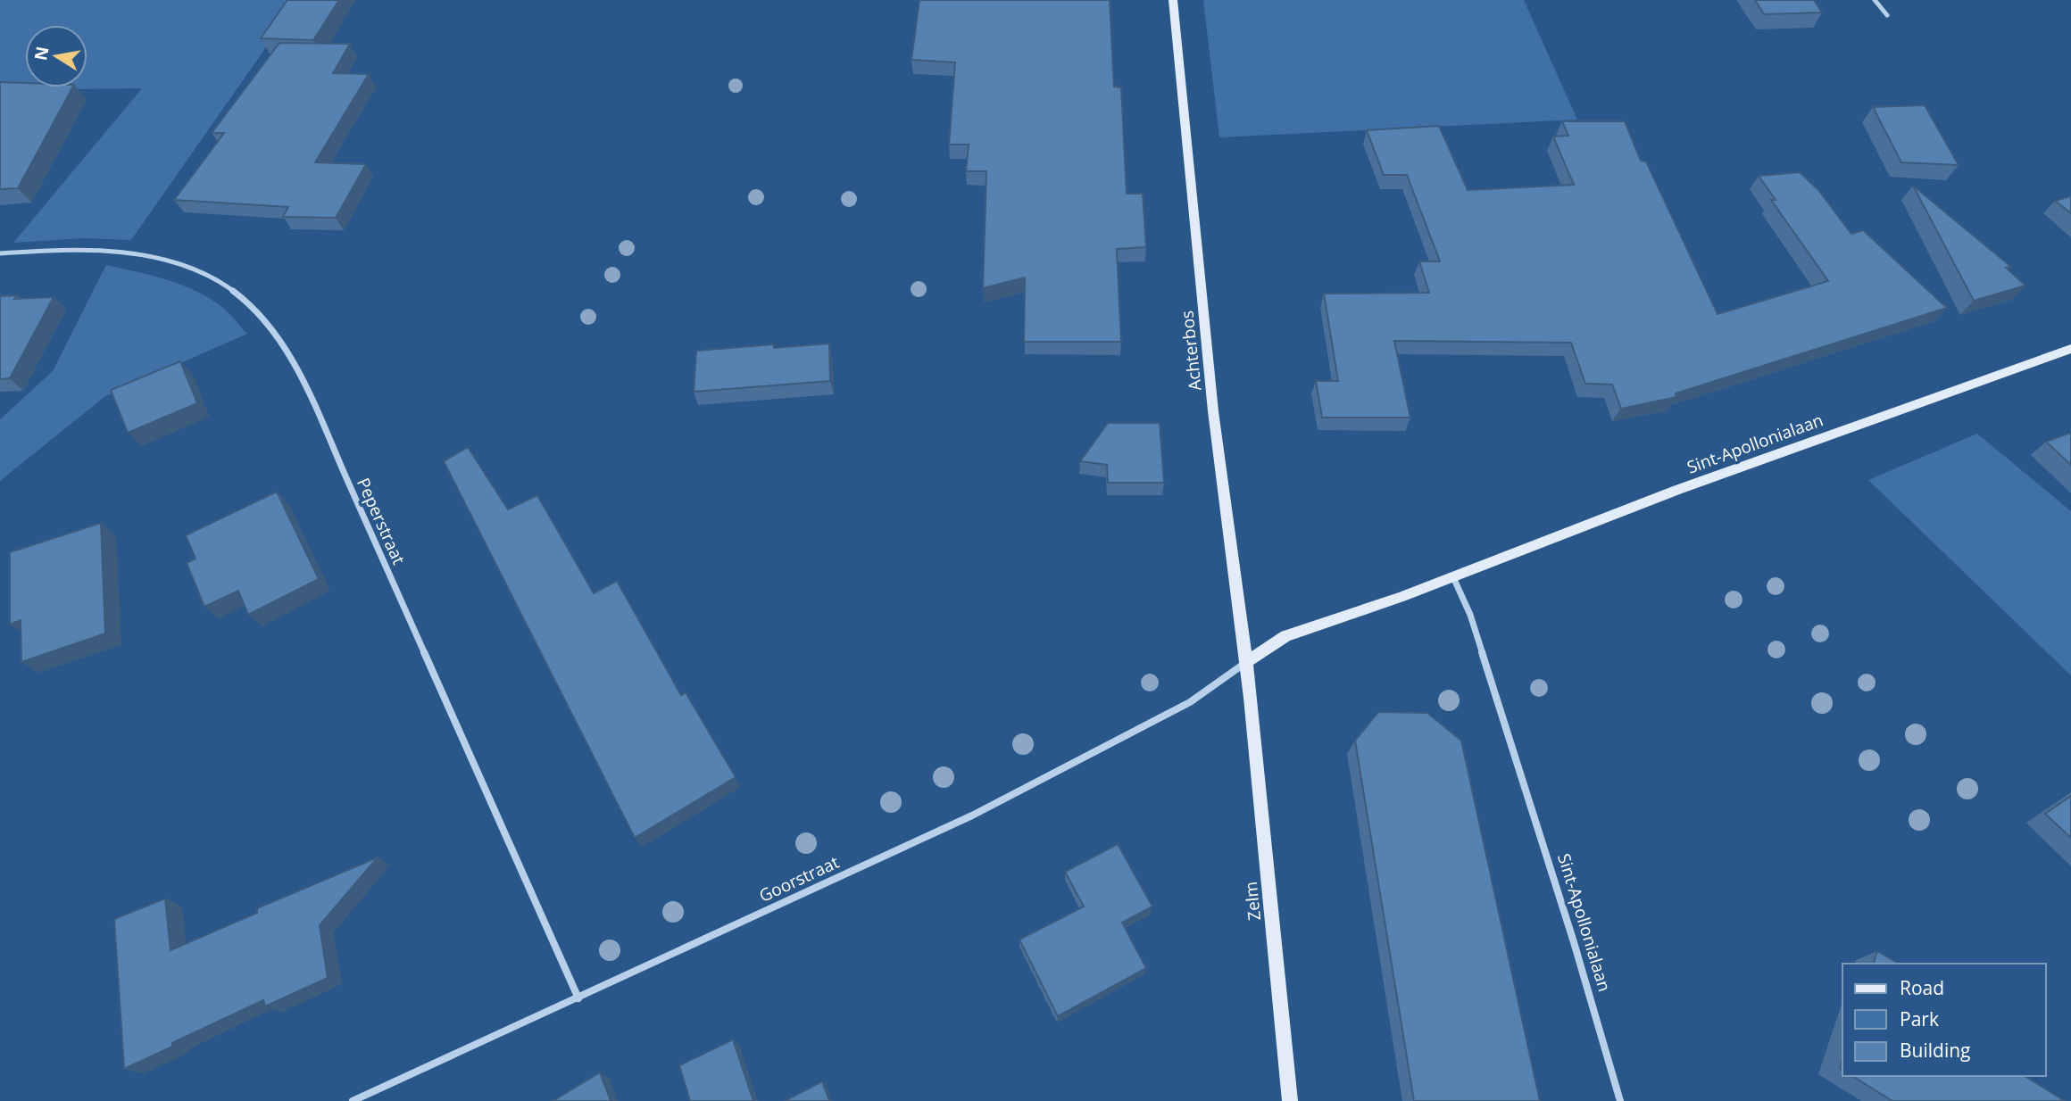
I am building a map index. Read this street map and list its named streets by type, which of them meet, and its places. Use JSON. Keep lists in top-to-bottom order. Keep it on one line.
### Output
{"streets":{"street":["Achterbos","Sint-Apollonialaan","Peperstraat","Goorstraat","Zelm"]},"crossings":[["Achterbos","Sint-Apollonialaan"],["Achterbos","Goorstraat"],["Achterbos","Zelm"],["Sint-Apollonialaan","Goorstraat"],["Peperstraat","Goorstraat"]],"legend":["Road","Park","Building"],"north":"left"}
